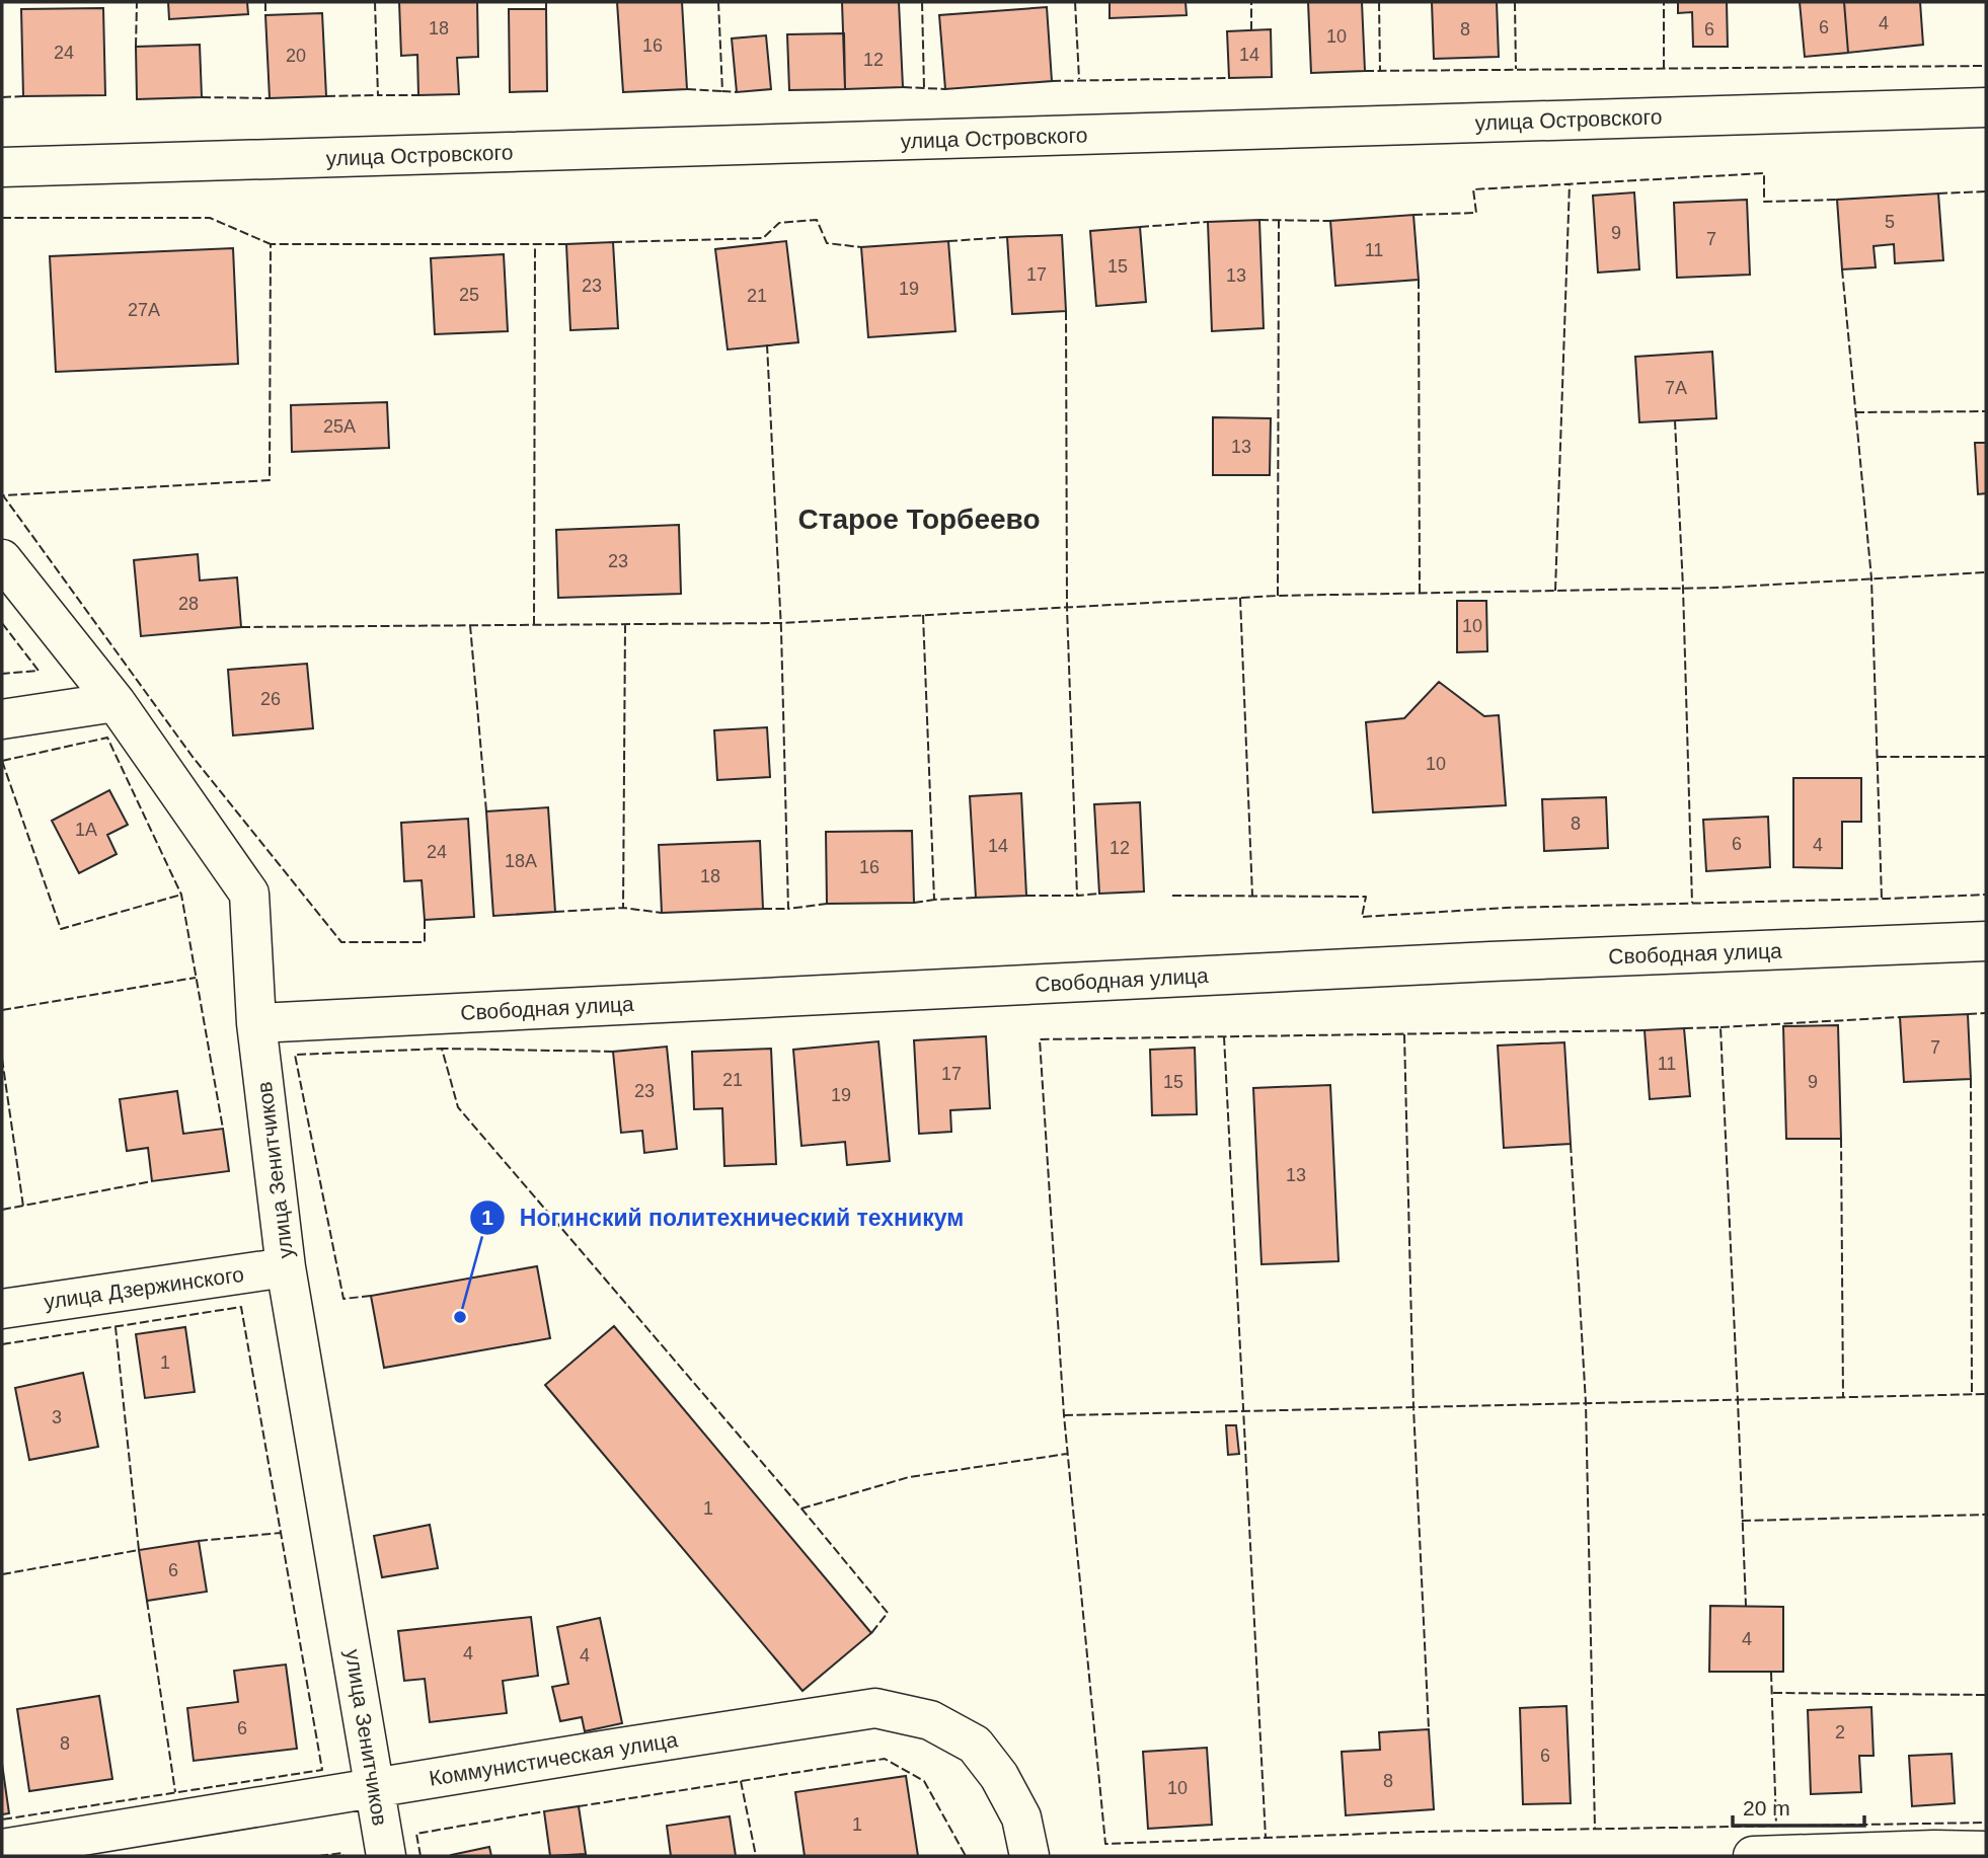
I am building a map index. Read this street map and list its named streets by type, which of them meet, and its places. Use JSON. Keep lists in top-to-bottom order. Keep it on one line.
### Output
{"streets":{"street":["улица Островского","Свободная улица","улица Зенитчиков","улица Дзержинского","Коммунистическая улица"]},"crossings":[["Свободная улица","улица Зенитчиков"],["улица Зенитчиков","улица Дзержинского"],["улица Зенитчиков","Коммунистическая улица"]],"districts":["Старое Торбеево"],"places":["Ногинский политехнический техникум"],"house_numbers":["4","6","18","8","6","10","16","24","14","20","12","5","9","7","11","15","17","13","23","19","25","21","27А","7А","25А","13","23","28","10","26","10","8","1А","6","4","14","12","24","18А","16","18","7","11","17","21","15","9","23","19","13","1","3","1","6","4","4","4","6","2","8","6","8","10","1"],"scale_bar":"20 m"}
